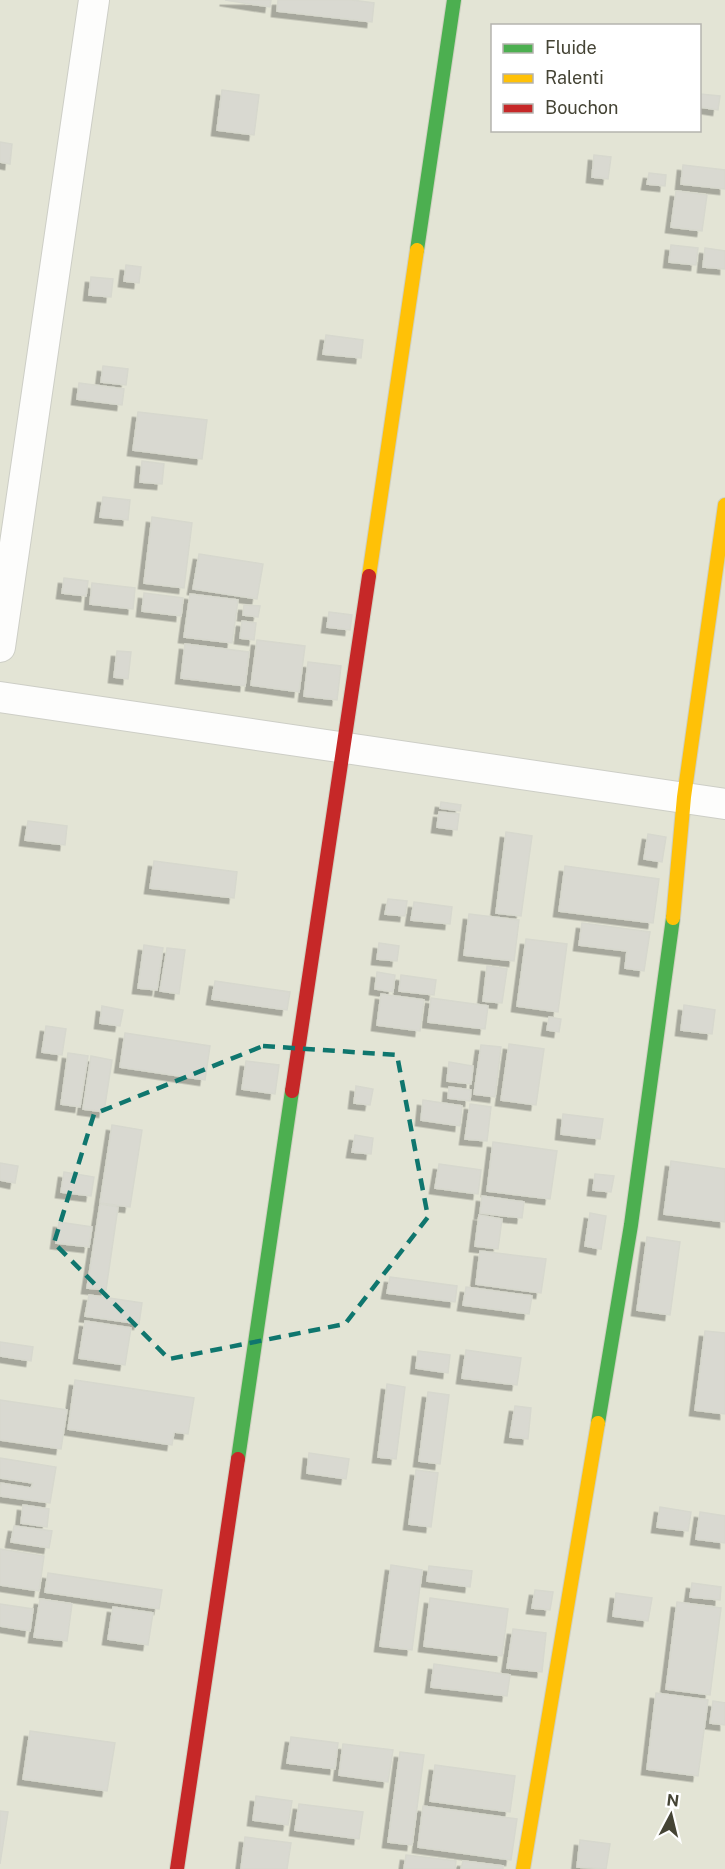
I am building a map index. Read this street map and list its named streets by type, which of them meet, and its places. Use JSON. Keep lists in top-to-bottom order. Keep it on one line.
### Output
{"legend":["Fluide","Ralenti","Bouchon"],"north":"top"}
